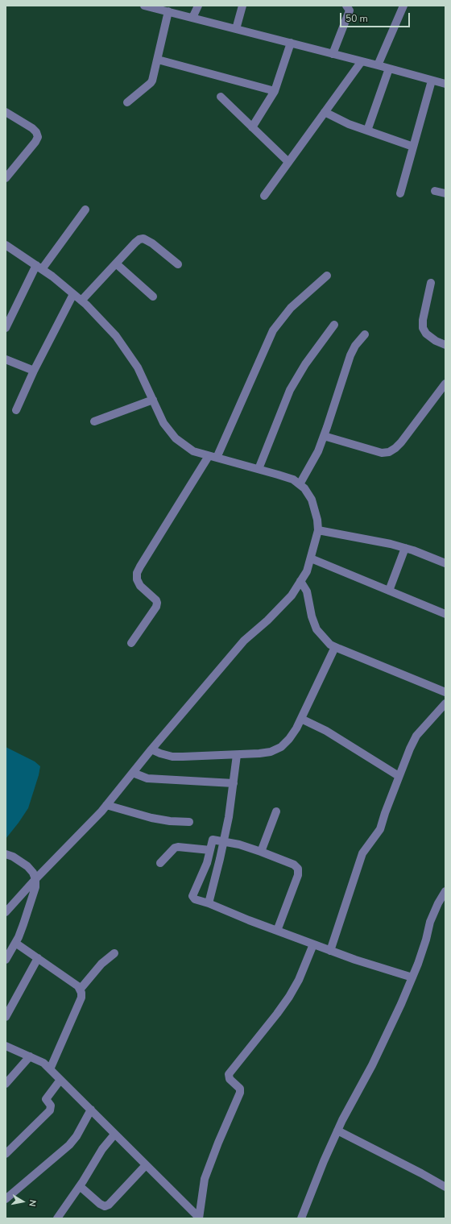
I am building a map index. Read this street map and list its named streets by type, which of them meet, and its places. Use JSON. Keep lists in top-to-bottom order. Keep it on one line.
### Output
{"scale_bar":"50 m","north":"right"}
